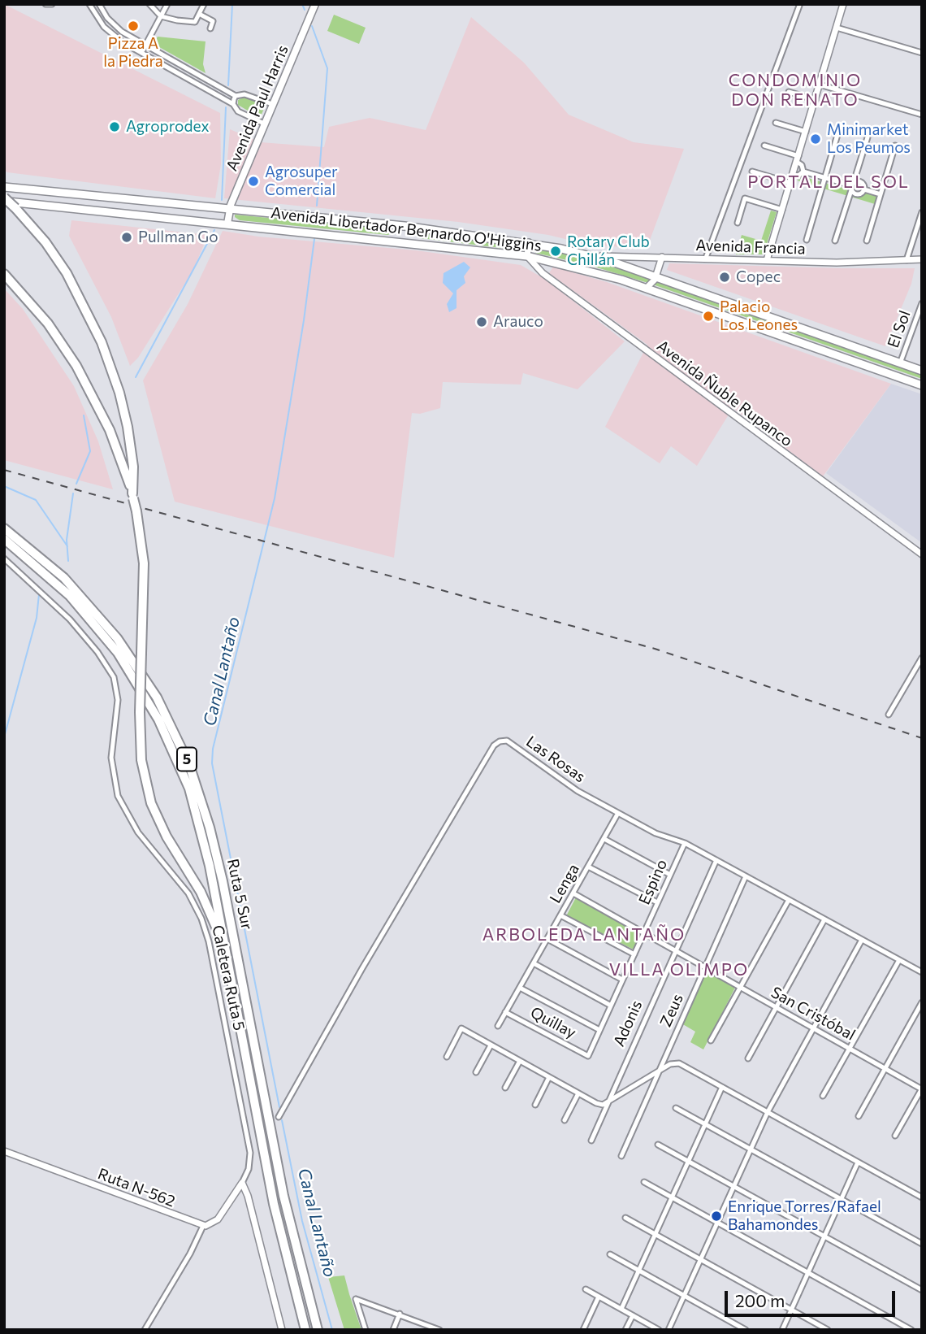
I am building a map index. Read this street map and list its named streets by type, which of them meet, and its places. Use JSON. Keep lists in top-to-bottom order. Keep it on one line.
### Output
{"streets":{"highway":["5","Ruta 5 Sur"],"main road":["Avenida Paul Harris","Avenida Libertador Bernardo O'Higgins"],"street":["Avenida Francia","El Sol","Avenida Ñuble Rupanco","Las Rosas","Espino","Lenga","Caletera Ruta 5","Zeus","San Cristóbal","Quillay","Adonis","Ruta N-562"]},"crossings":[["Avenida Paul Harris","Avenida Libertador Bernardo O'Higgins"],["Avenida Libertador Bernardo O'Higgins","Avenida Francia"],["Avenida Libertador Bernardo O'Higgins","El Sol"],["Avenida Libertador Bernardo O'Higgins","Avenida Ñuble Rupanco"],["Las Rosas","Espino"],["Las Rosas","Lenga"],["Las Rosas","Zeus"],["Las Rosas","Adonis"],["Espino","San Cristóbal"],["Espino","Quillay"],["Lenga","San Cristóbal"],["Lenga","Quillay"],["Zeus","San Cristóbal"],["San Cristóbal","Adonis"]],"districts":["CONDOMINIO DON RENATO","PORTAL DEL SOL","ARBOLEDA LANTAÑO","VILLA OLIMPO"],"water":["Canal Lantaño"],"places":["Pizza A la Piedra","Agroprodex","Minimarket Los Peumos","Agrosuper Comercial","Pullman Go","Rotary Club Chillán","Copec","Palacio Los Leones","Arauco","Enrique Torres/Rafael Bahamondes"],"scale_bar":"200 m"}
